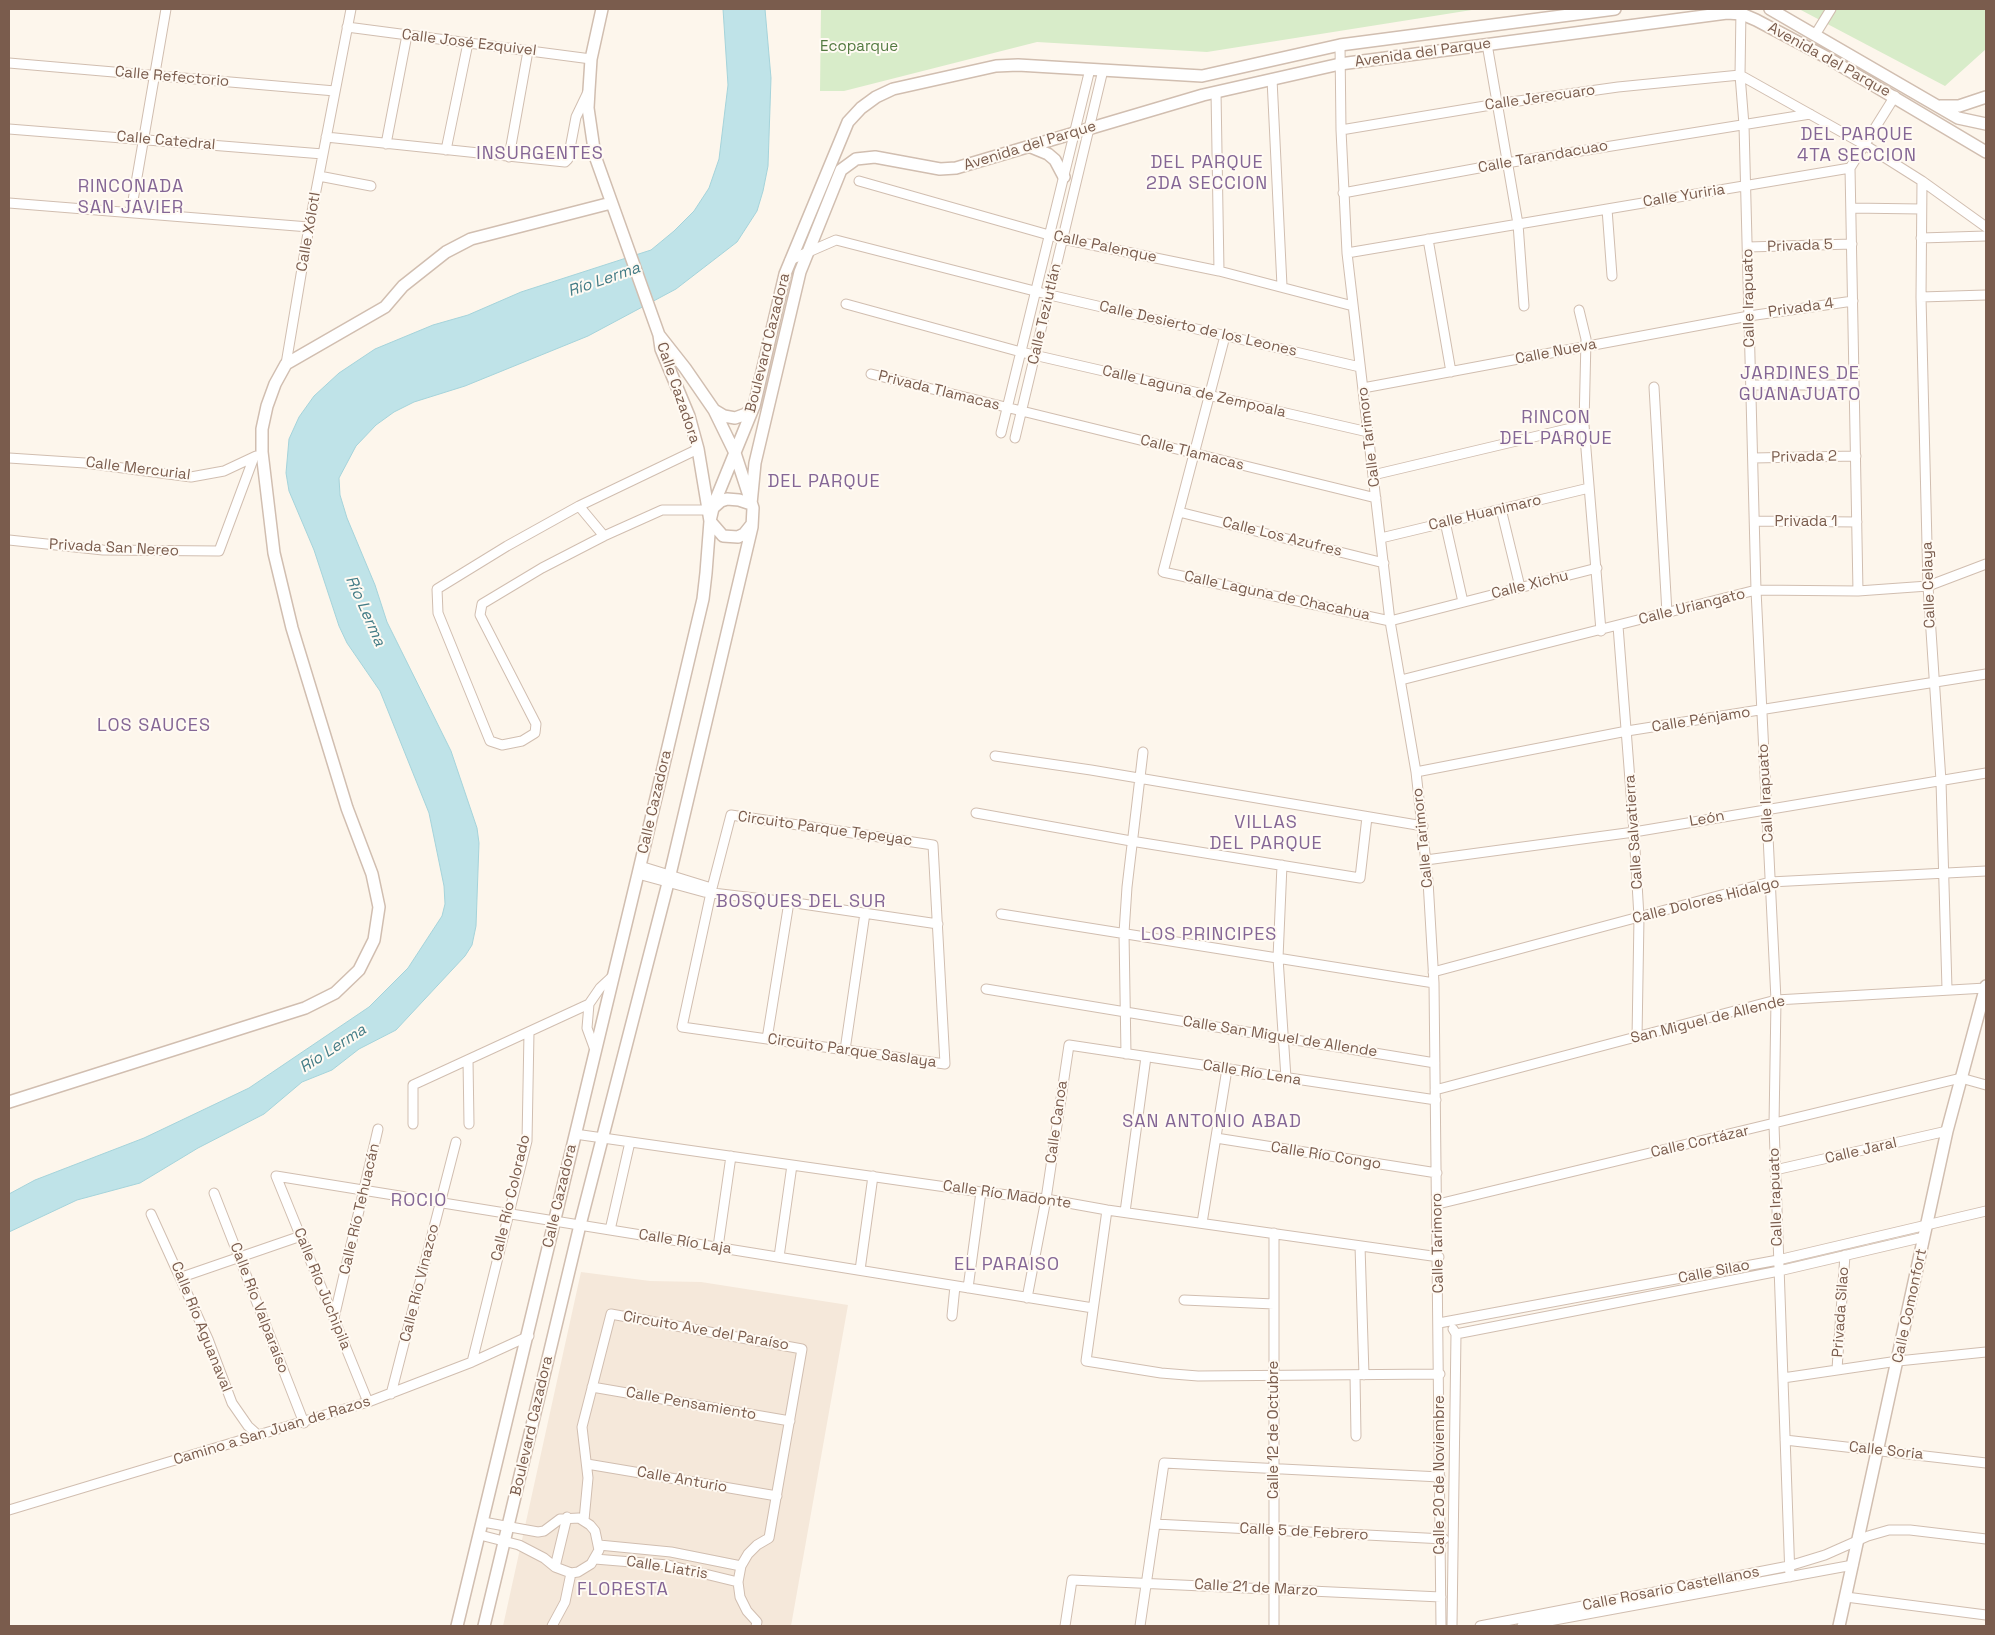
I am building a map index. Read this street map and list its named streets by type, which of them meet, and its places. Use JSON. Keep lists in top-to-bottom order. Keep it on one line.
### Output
{"streets":{"street":["Calle José Ezquivel","Avenida del Parque","Calle Refectorio","Calle Jerecuaro","Calle Catedral","Calle Tarandacuao","Calle Yuriria","Calle Xólotl","Privada 5","Calle Palenque","Calle Irapuato","Privada 4","Calle Teziutlán","Calle Desierto de los Leones","Boulevard Cazadora","Calle Nueva","Privada Tlamacas","Calle Laguna de Zempoala","Calle Cazadora","Calle Tarimoro","Calle Tlamacas","Privada 2","Calle Mercurial","Calle Huanimaro","Privada 1","Calle Los Azufres","Privada San Nereo","Calle Xichu","Calle Celaya","Calle Laguna de Chacahua","Calle Uriangato","Calle Pénjamo","León","Circuito Parque Tepeyac","Calle Salvatierra","Calle Dolores Hidalgo","San Miguel de Allende","Calle San Miguel de Allende","Circuito Parque Saslaya","Calle Río Lena","Calle Canoa","Calle Cortázar","Calle Jaral","Calle Río Congo","Calle Río Madonte","Calle Río Colorado","Calle Río Tehuacán","Calle Río Laja","Calle Silao","Calle Río Vinazco","Calle Río Juchipila","Calle Comonfort","Calle Río Valparaíso","Privada Silao","Calle Río Aguanaval","Circuito Ave del Paraíso","Calle Pensamiento","Calle 12 de Octubre","Camino a San Juan de Razos","Calle Soria","Calle 20 de Noviembre","Calle Anturio","Calle 5 de Febrero","Calle Liatris","Calle 21 de Marzo","Calle Rosario Castellanos"]},"crossings":[["Calle José Ezquivel","Calle Xólotl"],["Avenida del Parque","Calle Irapuato"],["Avenida del Parque","Calle Teziutlán"],["Avenida del Parque","Boulevard Cazadora"],["Avenida del Parque","Calle Tarimoro"],["Calle Refectorio","Calle Xólotl"],["Calle Jerecuaro","Calle Irapuato"],["Calle Jerecuaro","Calle Tarimoro"],["Calle Catedral","Calle Xólotl"],["Calle Tarandacuao","Calle Irapuato"],["Calle Tarandacuao","Calle Tarimoro"],["Calle Yuriria","Calle Irapuato"],["Calle Yuriria","Calle Tarimoro"],["Calle Xólotl","Calle Mercurial"],["Calle Xólotl","Privada San Nereo"],["Privada 5","Calle Irapuato"],["Calle Palenque","Calle Teziutlán"],["Calle Palenque","Calle Tarimoro"],["Calle Irapuato","Privada 4"],["Calle Irapuato","Calle Nueva"],["Calle Irapuato","Privada 2"],["Calle Irapuato","Privada 1"],["Calle Irapuato","Calle Uriangato"],["Calle Irapuato","Calle Pénjamo"],["Calle Irapuato","León"],["Calle Irapuato","Calle Dolores Hidalgo"],["Calle Irapuato","San Miguel de Allende"],["Calle Irapuato","Calle Cortázar"],["Calle Irapuato","Calle Jaral"],["Calle Irapuato","Calle Silao"],["Calle Irapuato","Calle Soria"],["Calle Irapuato","Calle Rosario Castellanos"],["Privada 4","Calle Nueva"],["Calle Teziutlán","Calle Desierto de los Leones"],["Calle Teziutlán","Privada Tlamacas"],["Calle Teziutlán","Calle Laguna de Zempoala"],["Calle Teziutlán","Calle Tlamacas"],["Calle Desierto de los Leones","Boulevard Cazadora"],["Calle Desierto de los Leones","Calle Tarimoro"],["Boulevard Cazadora","Calle Cazadora"],["Boulevard Cazadora","Calle Río Laja"],["Boulevard Cazadora","Camino a San Juan de Razos"],["Calle Nueva","Calle Tarimoro"],["Privada Tlamacas","Calle Tlamacas"],["Calle Laguna de Zempoala","Calle Tarimoro"],["Calle Cazadora","Calle Río Madonte"],["Calle Cazadora","Calle Río Laja"],["Calle Cazadora","Camino a San Juan de Razos"],["Calle Tarimoro","Calle Tlamacas"],["Calle Tarimoro","Calle Huanimaro"],["Calle Tarimoro","Calle Los Azufres"],["Calle Tarimoro","Calle Xichu"],["Calle Tarimoro","Calle Laguna de Chacahua"],["Calle Tarimoro","Calle Uriangato"],["Calle Tarimoro","Calle Pénjamo"],["Calle Tarimoro","León"],["Calle Tarimoro","Calle Dolores Hidalgo"],["Calle Tarimoro","San Miguel de Allende"],["Calle Tarimoro","Calle San Miguel de Allende"],["Calle Tarimoro","Calle Río Lena"],["Calle Tarimoro","Calle Cortázar"],["Calle Tarimoro","Calle Río Congo"],["Calle Tarimoro","Calle Río Madonte"],["Calle Tarimoro","Calle Silao"],["Calle Tarimoro","Calle 20 de Noviembre"],["Calle Mercurial","Privada San Nereo"],["Calle Los Azufres","Calle Laguna de Chacahua"],["Calle Xichu","Calle Laguna de Chacahua"],["Calle Celaya","Calle Uriangato"],["Calle Celaya","Calle Pénjamo"],["Calle Celaya","León"],["Calle Celaya","Calle Dolores Hidalgo"],["Calle Celaya","San Miguel de Allende"],["Calle Uriangato","Calle Salvatierra"],["Calle Pénjamo","Calle Salvatierra"],["León","Calle Salvatierra"],["Circuito Parque Tepeyac","Circuito Parque Saslaya"],["Calle Salvatierra","Calle Dolores Hidalgo"],["Calle Salvatierra","San Miguel de Allende"],["San Miguel de Allende","Calle Comonfort"],["Calle Río Lena","Calle Canoa"],["Calle Canoa","Calle Río Madonte"],["Calle Canoa","Calle Río Laja"],["Calle Cortázar","Calle Comonfort"],["Calle Jaral","Calle Comonfort"],["Calle Río Madonte","Calle 12 de Octubre"],["Calle Río Colorado","Calle Río Laja"],["Calle Río Colorado","Camino a San Juan de Razos"],["Calle Río Tehuacán","Calle Río Laja"],["Calle Río Tehuacán","Calle Río Juchipila"],["Calle Río Laja","Calle Río Vinazco"],["Calle Río Laja","Calle Río Juchipila"],["Calle Silao","Calle Comonfort"],["Calle Silao","Privada Silao"],["Calle Silao","Calle 20 de Noviembre"],["Calle Río Vinazco","Camino a San Juan de Razos"],["Calle Río Juchipila","Camino a San Juan de Razos"],["Calle Comonfort","Calle Soria"],["Calle Comonfort","Calle Rosario Castellanos"],["Calle Río Valparaíso","Camino a San Juan de Razos"],["Calle Río Aguanaval","Camino a San Juan de Razos"],["Circuito Ave del Paraíso","Calle Pensamiento"],["Circuito Ave del Paraíso","Calle Anturio"],["Circuito Ave del Paraíso","Calle Liatris"],["Calle 12 de Octubre","Calle 5 de Febrero"],["Calle 12 de Octubre","Calle 21 de Marzo"],["Calle 20 de Noviembre","Calle 5 de Febrero"],["Calle 20 de Noviembre","Calle 21 de Marzo"]],"districts":["DEL PARQUE 4TA SECCION","INSURGENTES","DEL PARQUE 2DA SECCION","RINCONADA SAN JAVIER","JARDINES DE GUANAJUATO","RINCON DEL PARQUE","DEL PARQUE","LOS SAUCES","VILLAS DEL PARQUE","BOSQUES DEL SUR","LOS PRINCIPES","SAN ANTONIO ABAD","ROCIO","EL PARAISO","FLORESTA"],"water":["Río Lerma"],"parks":["Ecoparque"]}
